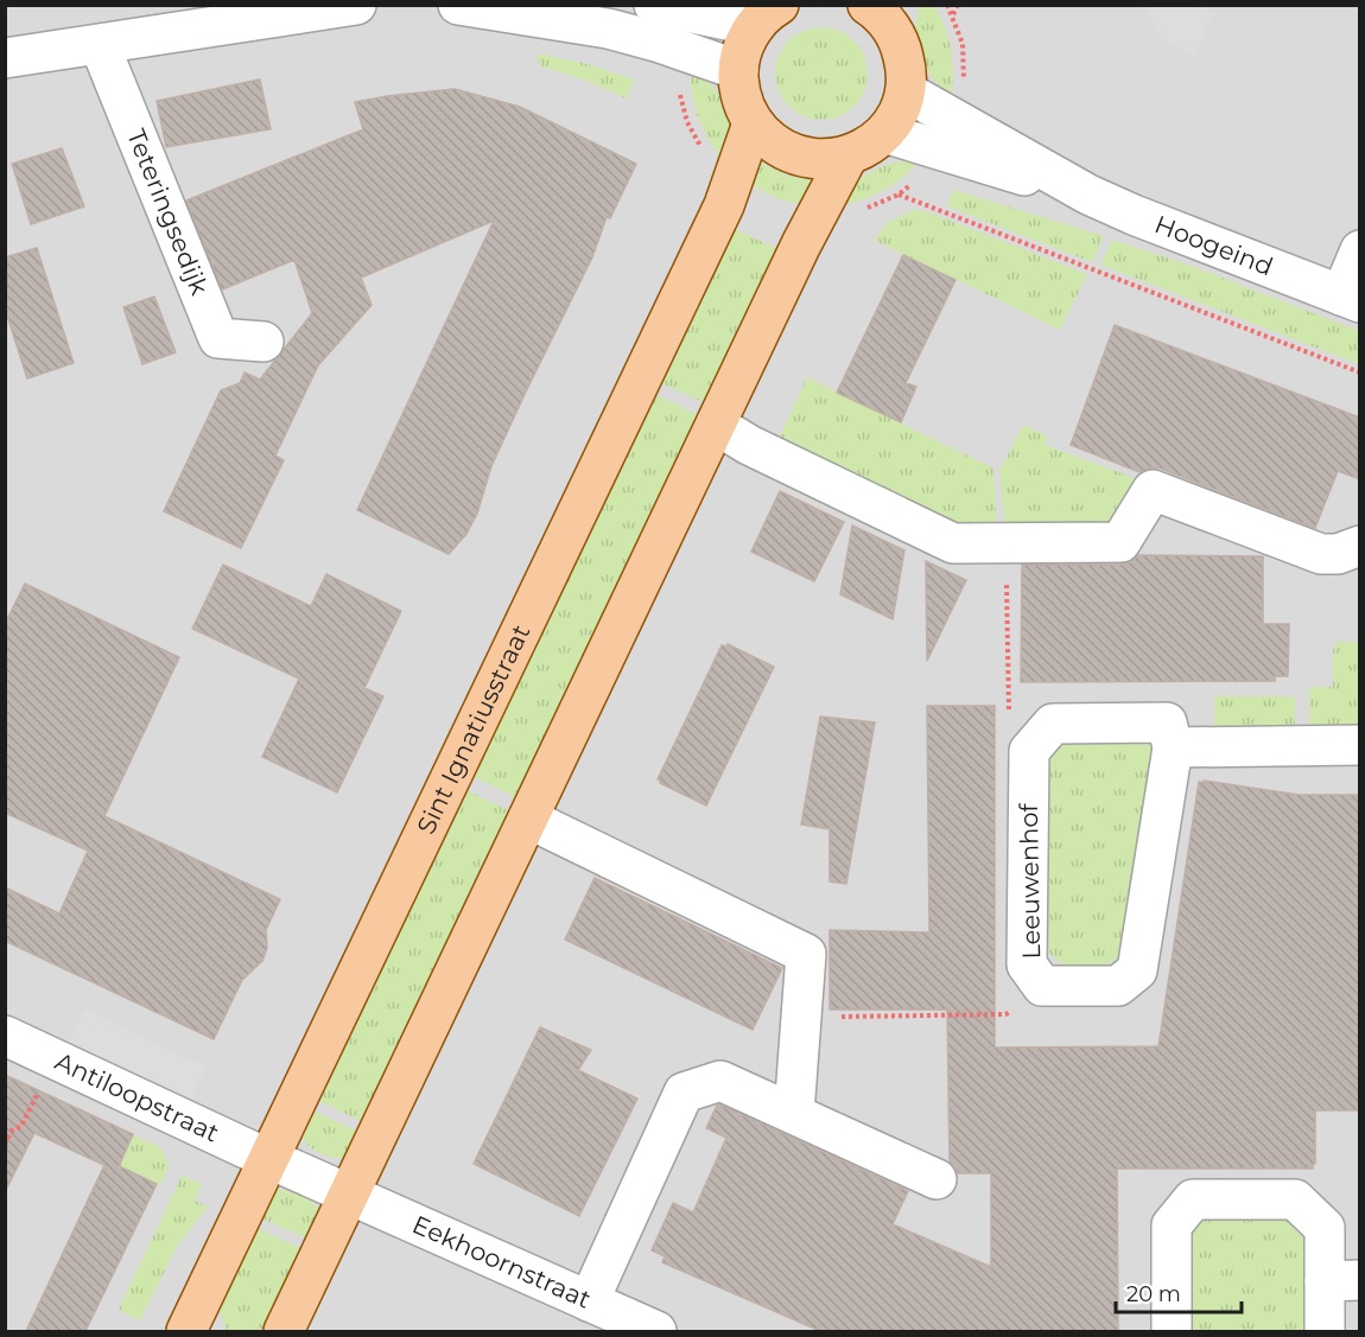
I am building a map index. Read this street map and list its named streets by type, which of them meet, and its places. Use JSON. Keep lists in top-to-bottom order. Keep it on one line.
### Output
{"streets":{"main road":["Sint Ignatiusstraat"],"street":["Teteringsedijk","Hoogeind","Leeuwenhof","Antiloopstraat","Eekhoornstraat"]},"crossings":[["Sint Ignatiusstraat","Antiloopstraat"],["Antiloopstraat","Eekhoornstraat"]],"scale_bar":"20 m"}
